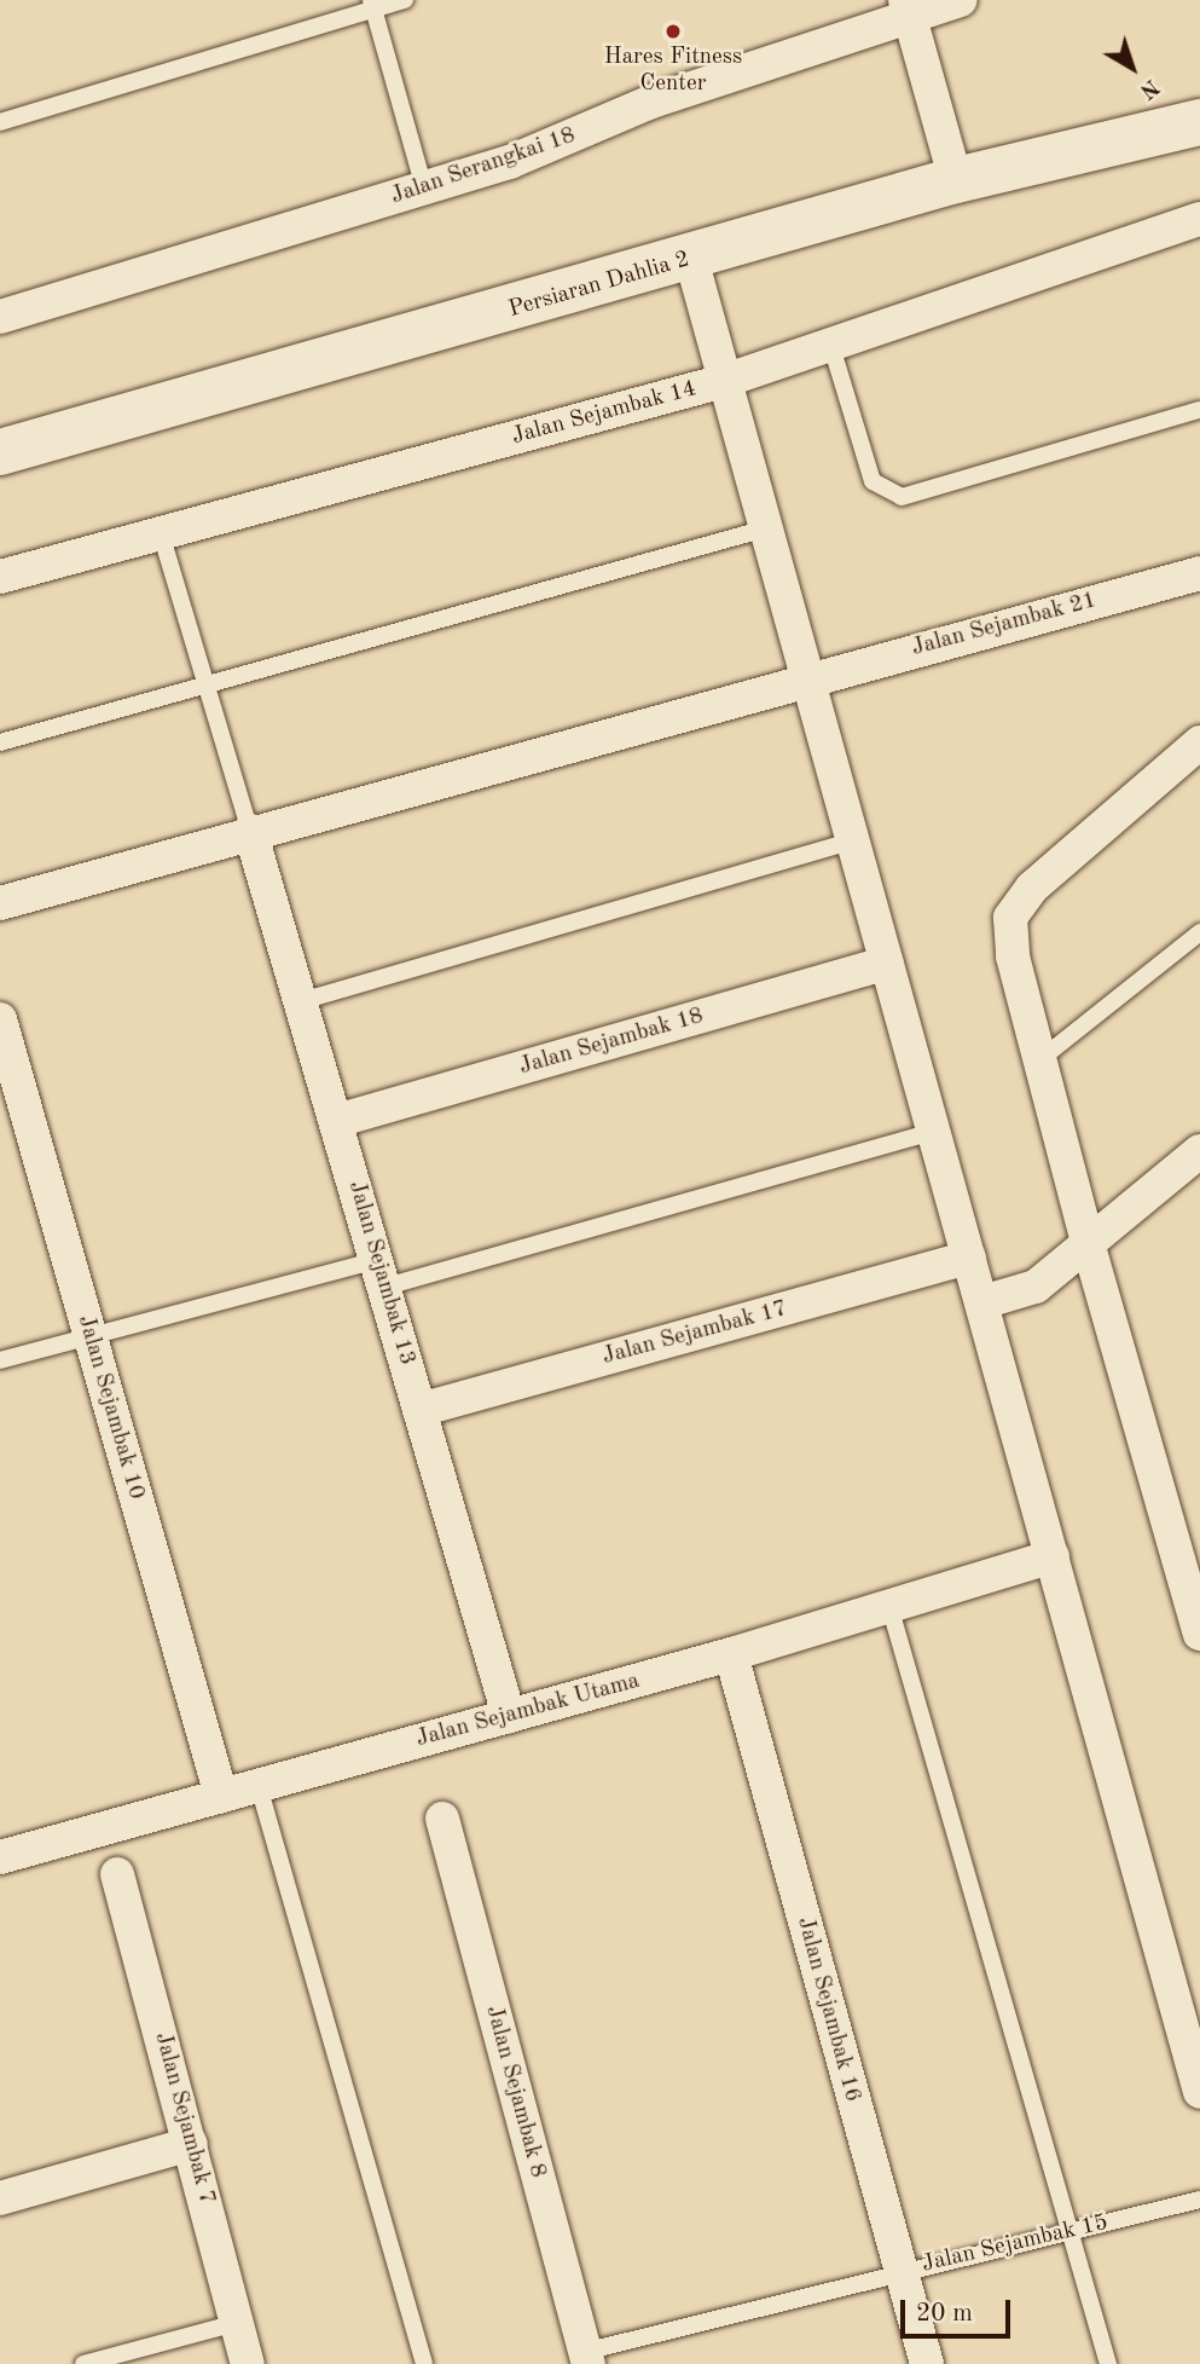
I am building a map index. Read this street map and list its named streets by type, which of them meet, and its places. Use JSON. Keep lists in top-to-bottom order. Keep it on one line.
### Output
{"streets":{"street":["Jalan Serangkai 18","Persiaran Dahlia 2","Jalan Sejambak 14","Jalan Sejambak 21","Jalan Sejambak 18","Jalan Sejambak 13","Jalan Sejambak 17","Jalan Sejambak 10","Jalan Sejambak Utama","Jalan Sejambak 16","Jalan Sejambak 8","Jalan Sejambak 7"],"lane":["Jalan Sejambak 15"]},"crossings":[["Jalan Sejambak 18","Jalan Sejambak 13"],["Jalan Sejambak 13","Jalan Sejambak 17"],["Jalan Sejambak 13","Jalan Sejambak Utama"],["Jalan Sejambak 10","Jalan Sejambak Utama"],["Jalan Sejambak Utama","Jalan Sejambak 16"],["Jalan Sejambak 16","Jalan Sejambak 15"],["Jalan Sejambak 8","Jalan Sejambak 15"]],"places":["Hares Fitness Center"],"scale_bar":"20 m","north":"bottom right"}
